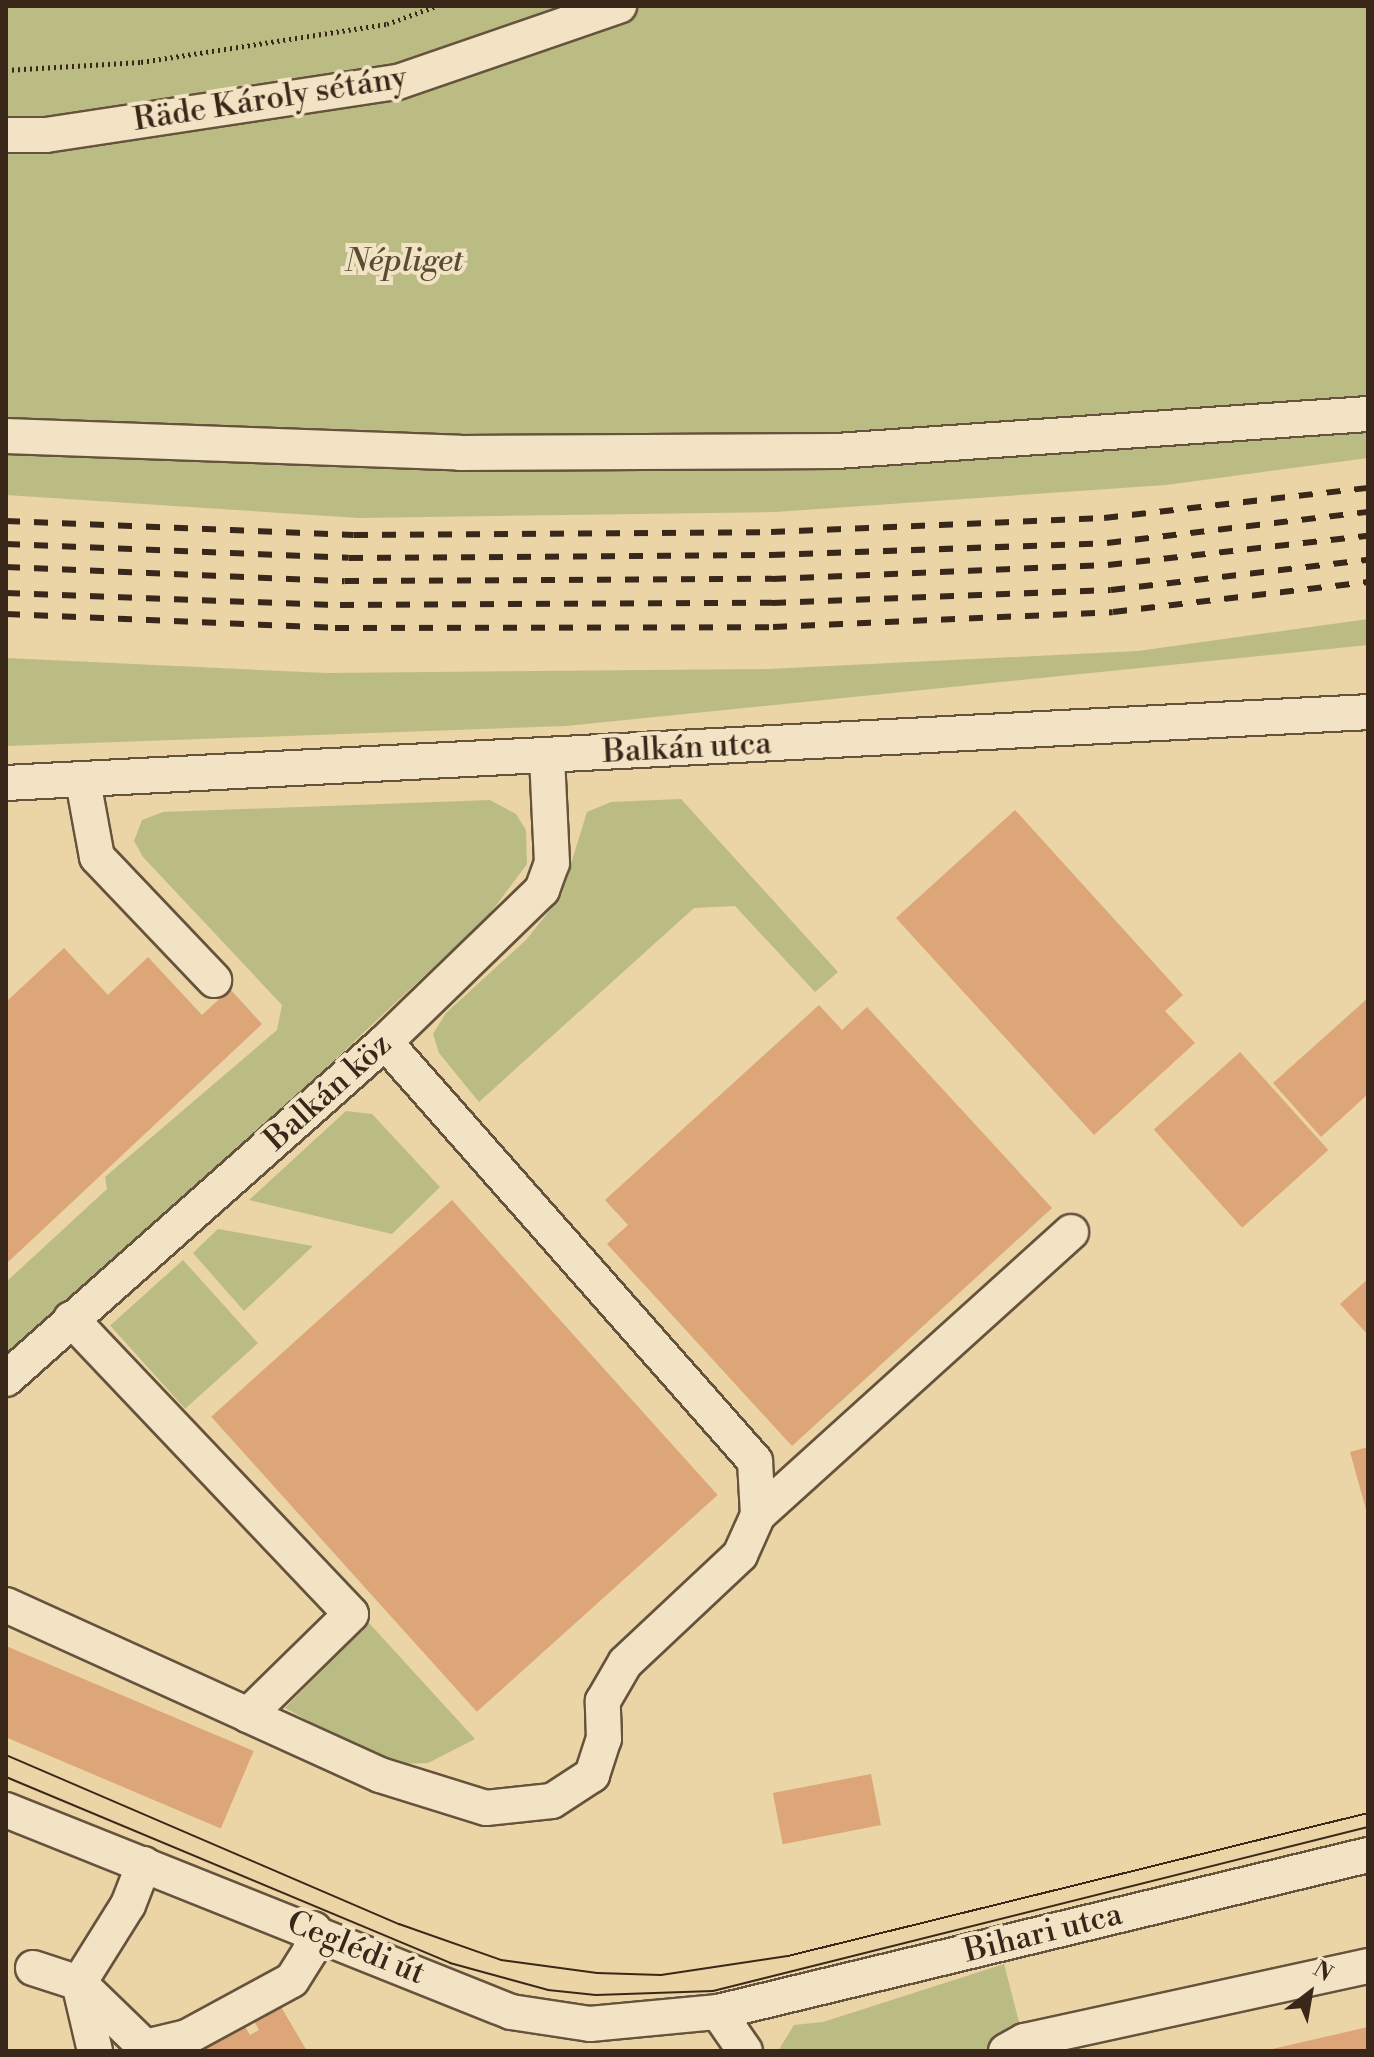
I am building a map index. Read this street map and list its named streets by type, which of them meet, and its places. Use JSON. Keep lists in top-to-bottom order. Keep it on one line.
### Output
{"streets":{"street":["Räde Károly sétány","Balkán utca","Balkán köz","Bihari utca","Ceglédi út"]},"crossings":[["Balkán utca","Balkán köz"],["Bihari utca","Ceglédi út"]],"parks":["Népliget"],"north":"top right"}
